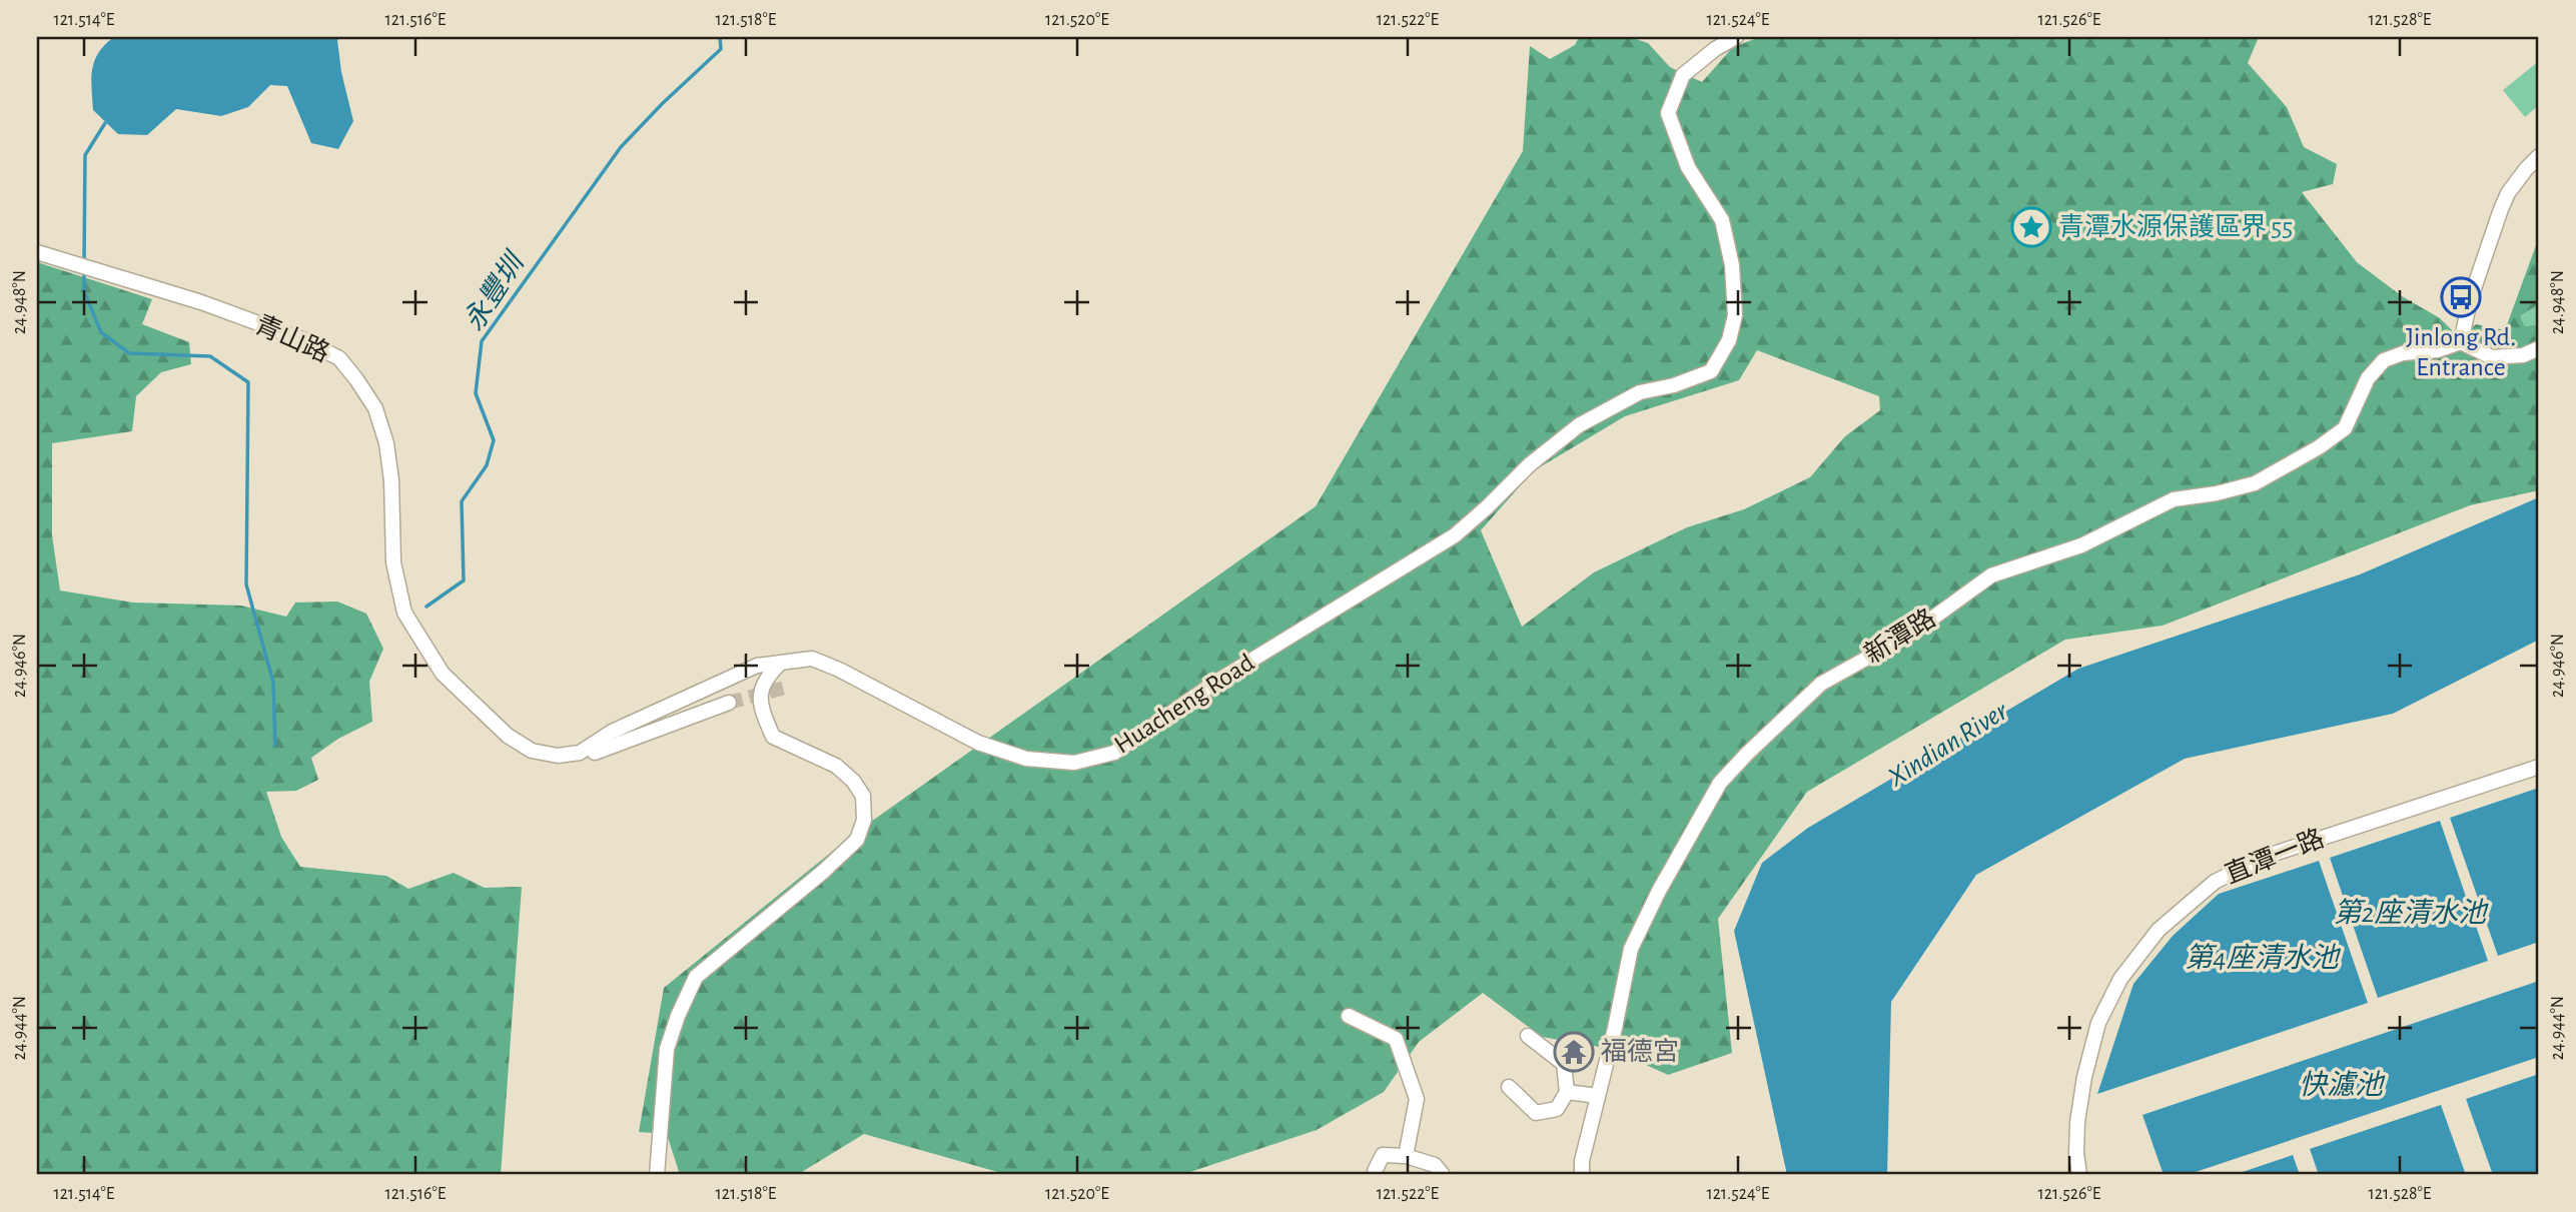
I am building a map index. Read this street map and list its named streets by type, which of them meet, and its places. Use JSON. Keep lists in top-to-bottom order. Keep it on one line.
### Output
{"streets":{"street":["新潭路","Huacheng Road","直潭一路"]},"water":["永豐圳","Xindian River","第2座清水池","第4座清水池","快濾池"],"places":{"place":["青潭水源保護區界 55"],"bus stop":["Jinlong Rd. Entrance"],"temple":["福德宮"]},"coordinates":["121.514°E","121.516°E","121.518°E","121.520°E","121.522°E","121.524°E","121.526°E","121.528°E","24.948°N","24.946°N","24.944°N"]}
